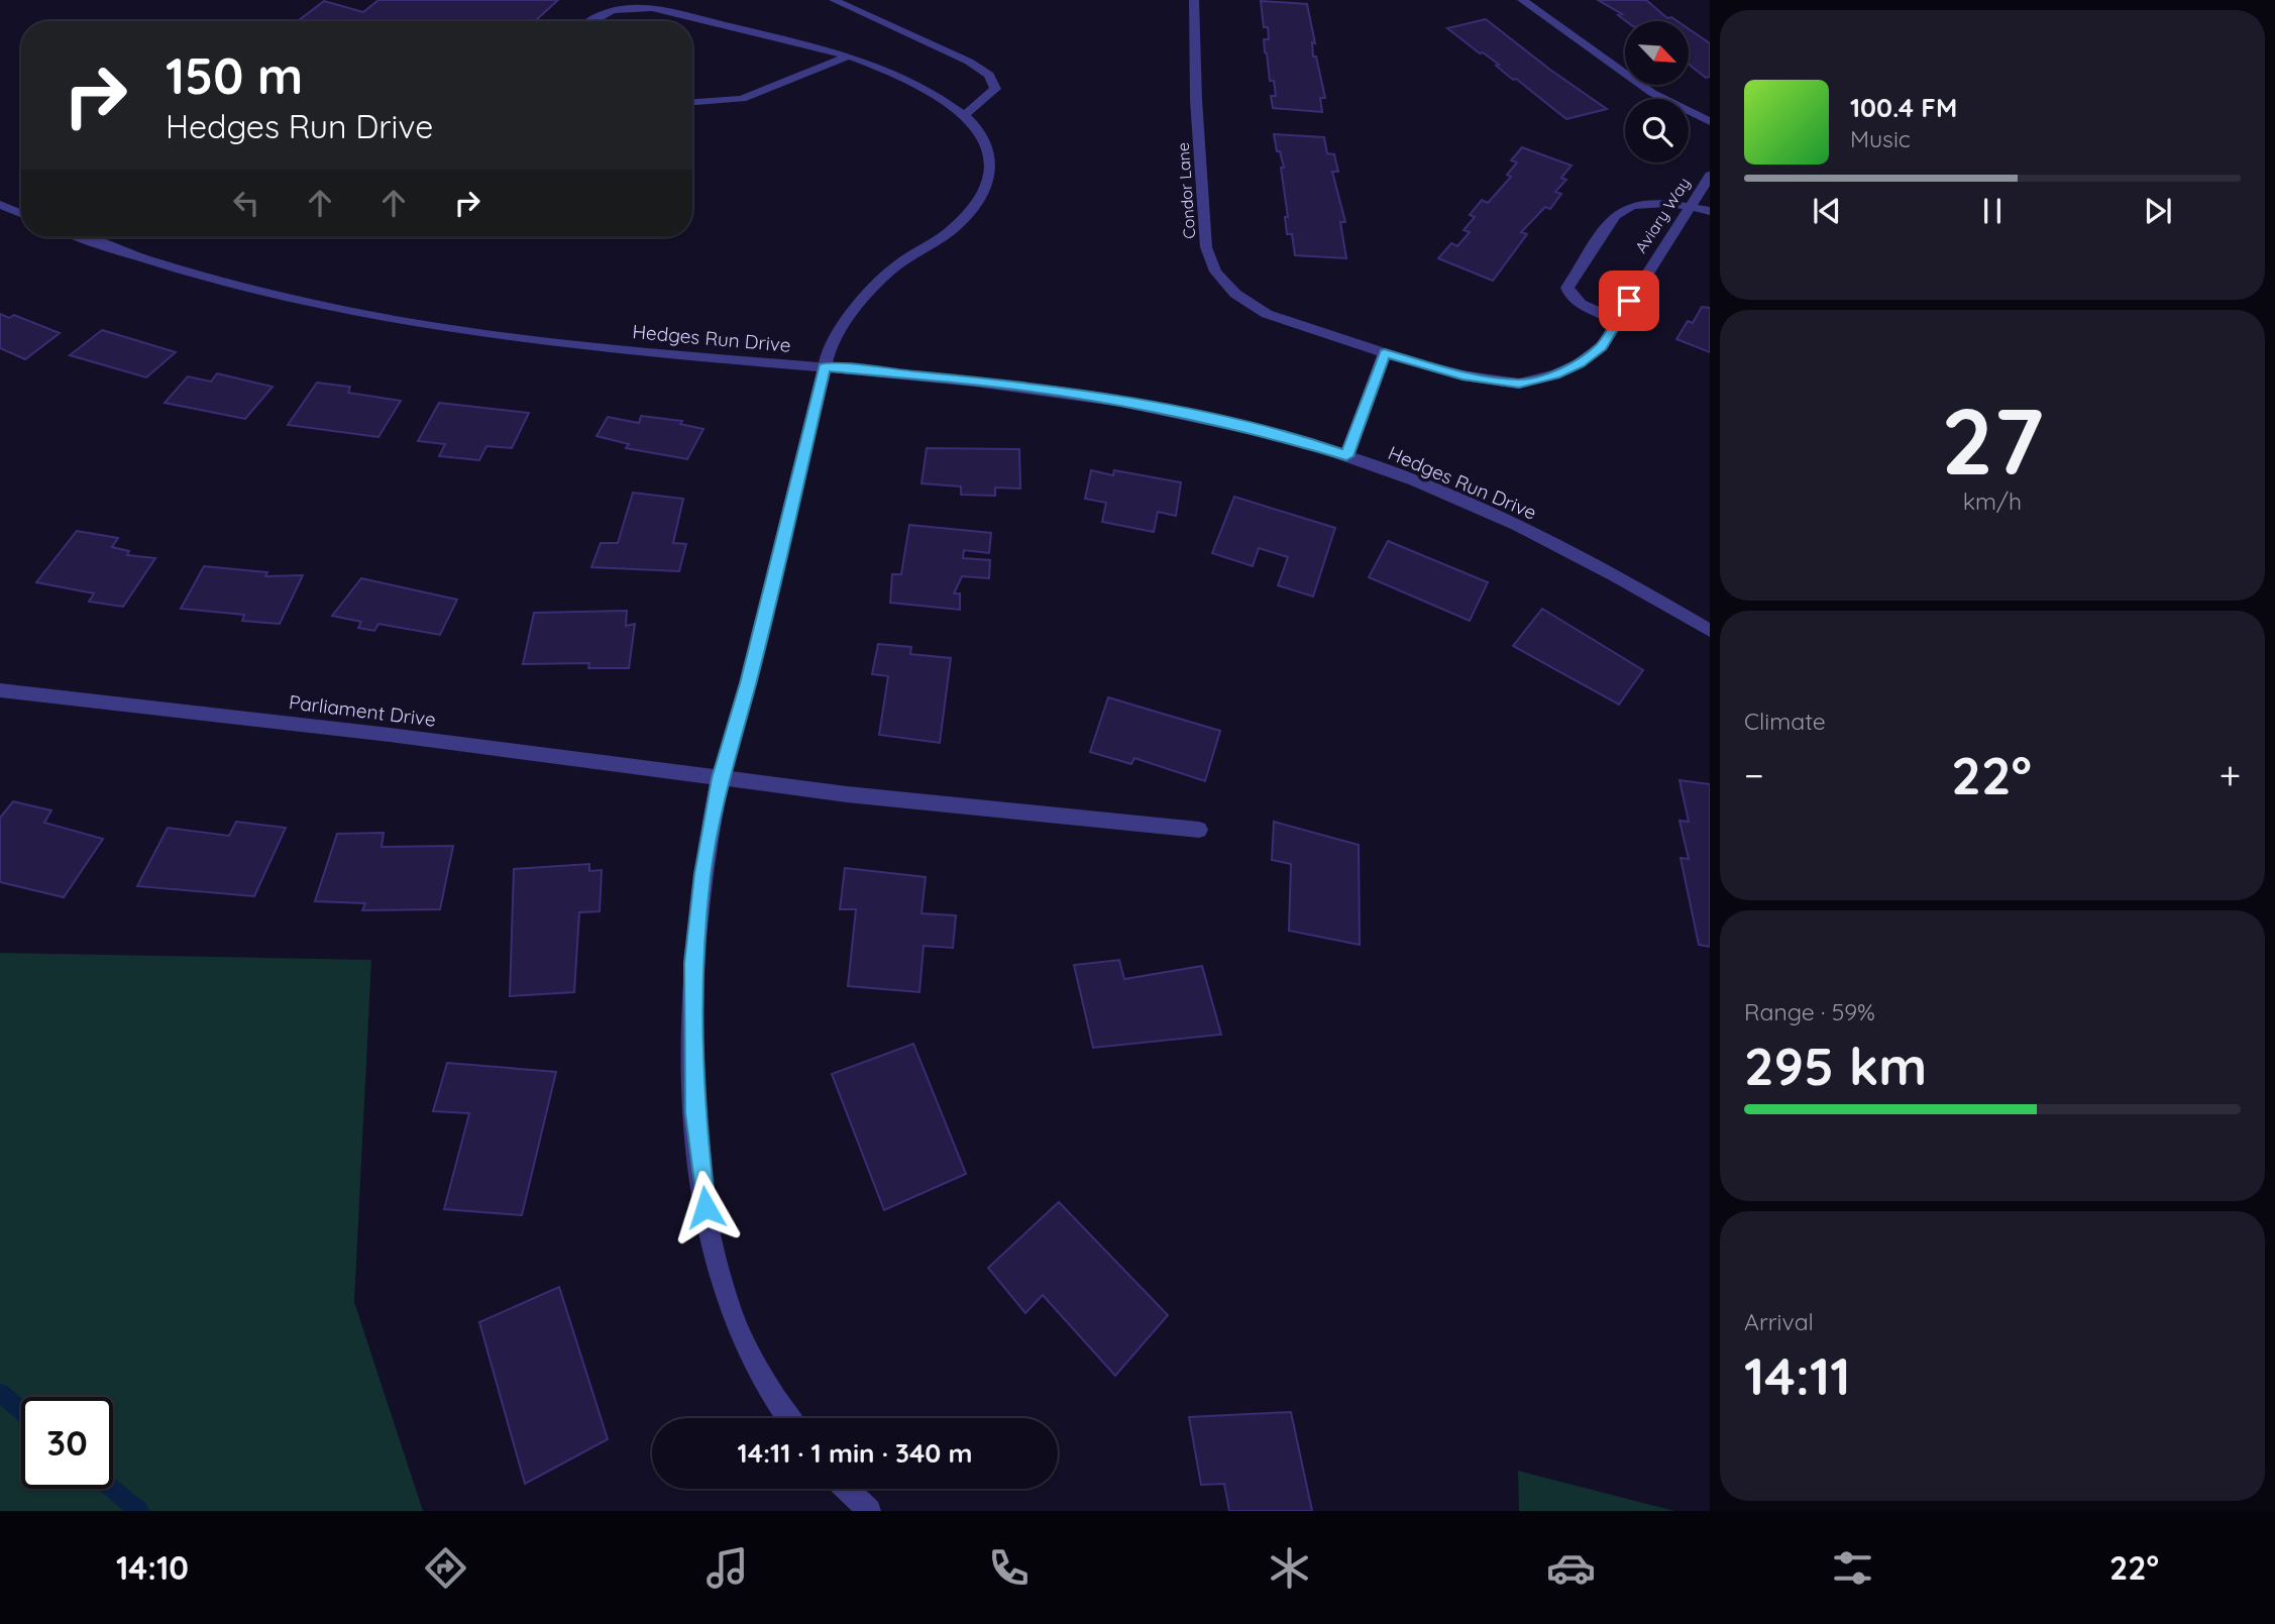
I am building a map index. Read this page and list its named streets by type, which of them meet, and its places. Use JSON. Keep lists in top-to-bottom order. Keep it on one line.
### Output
{"streets":{"street":["Condor Lane","Aviary Way","Hedges Run Drive","Parliament Drive"]},"crossings":[["Condor Lane","Aviary Way"]],"north":"bottom right","page":{"turn":["150 m","Hedges Run Drive"],"song":["100.4 FM","Music"],"tile":[["27","km/h"],"Climate",["Range · 59%","295 km"],["Arrival","14:11"]],"heat":["−","22°","+"],"limit":"30","trip":"14:11 · 1 min · 340 m","tabs":["14:10","22°"]}}
